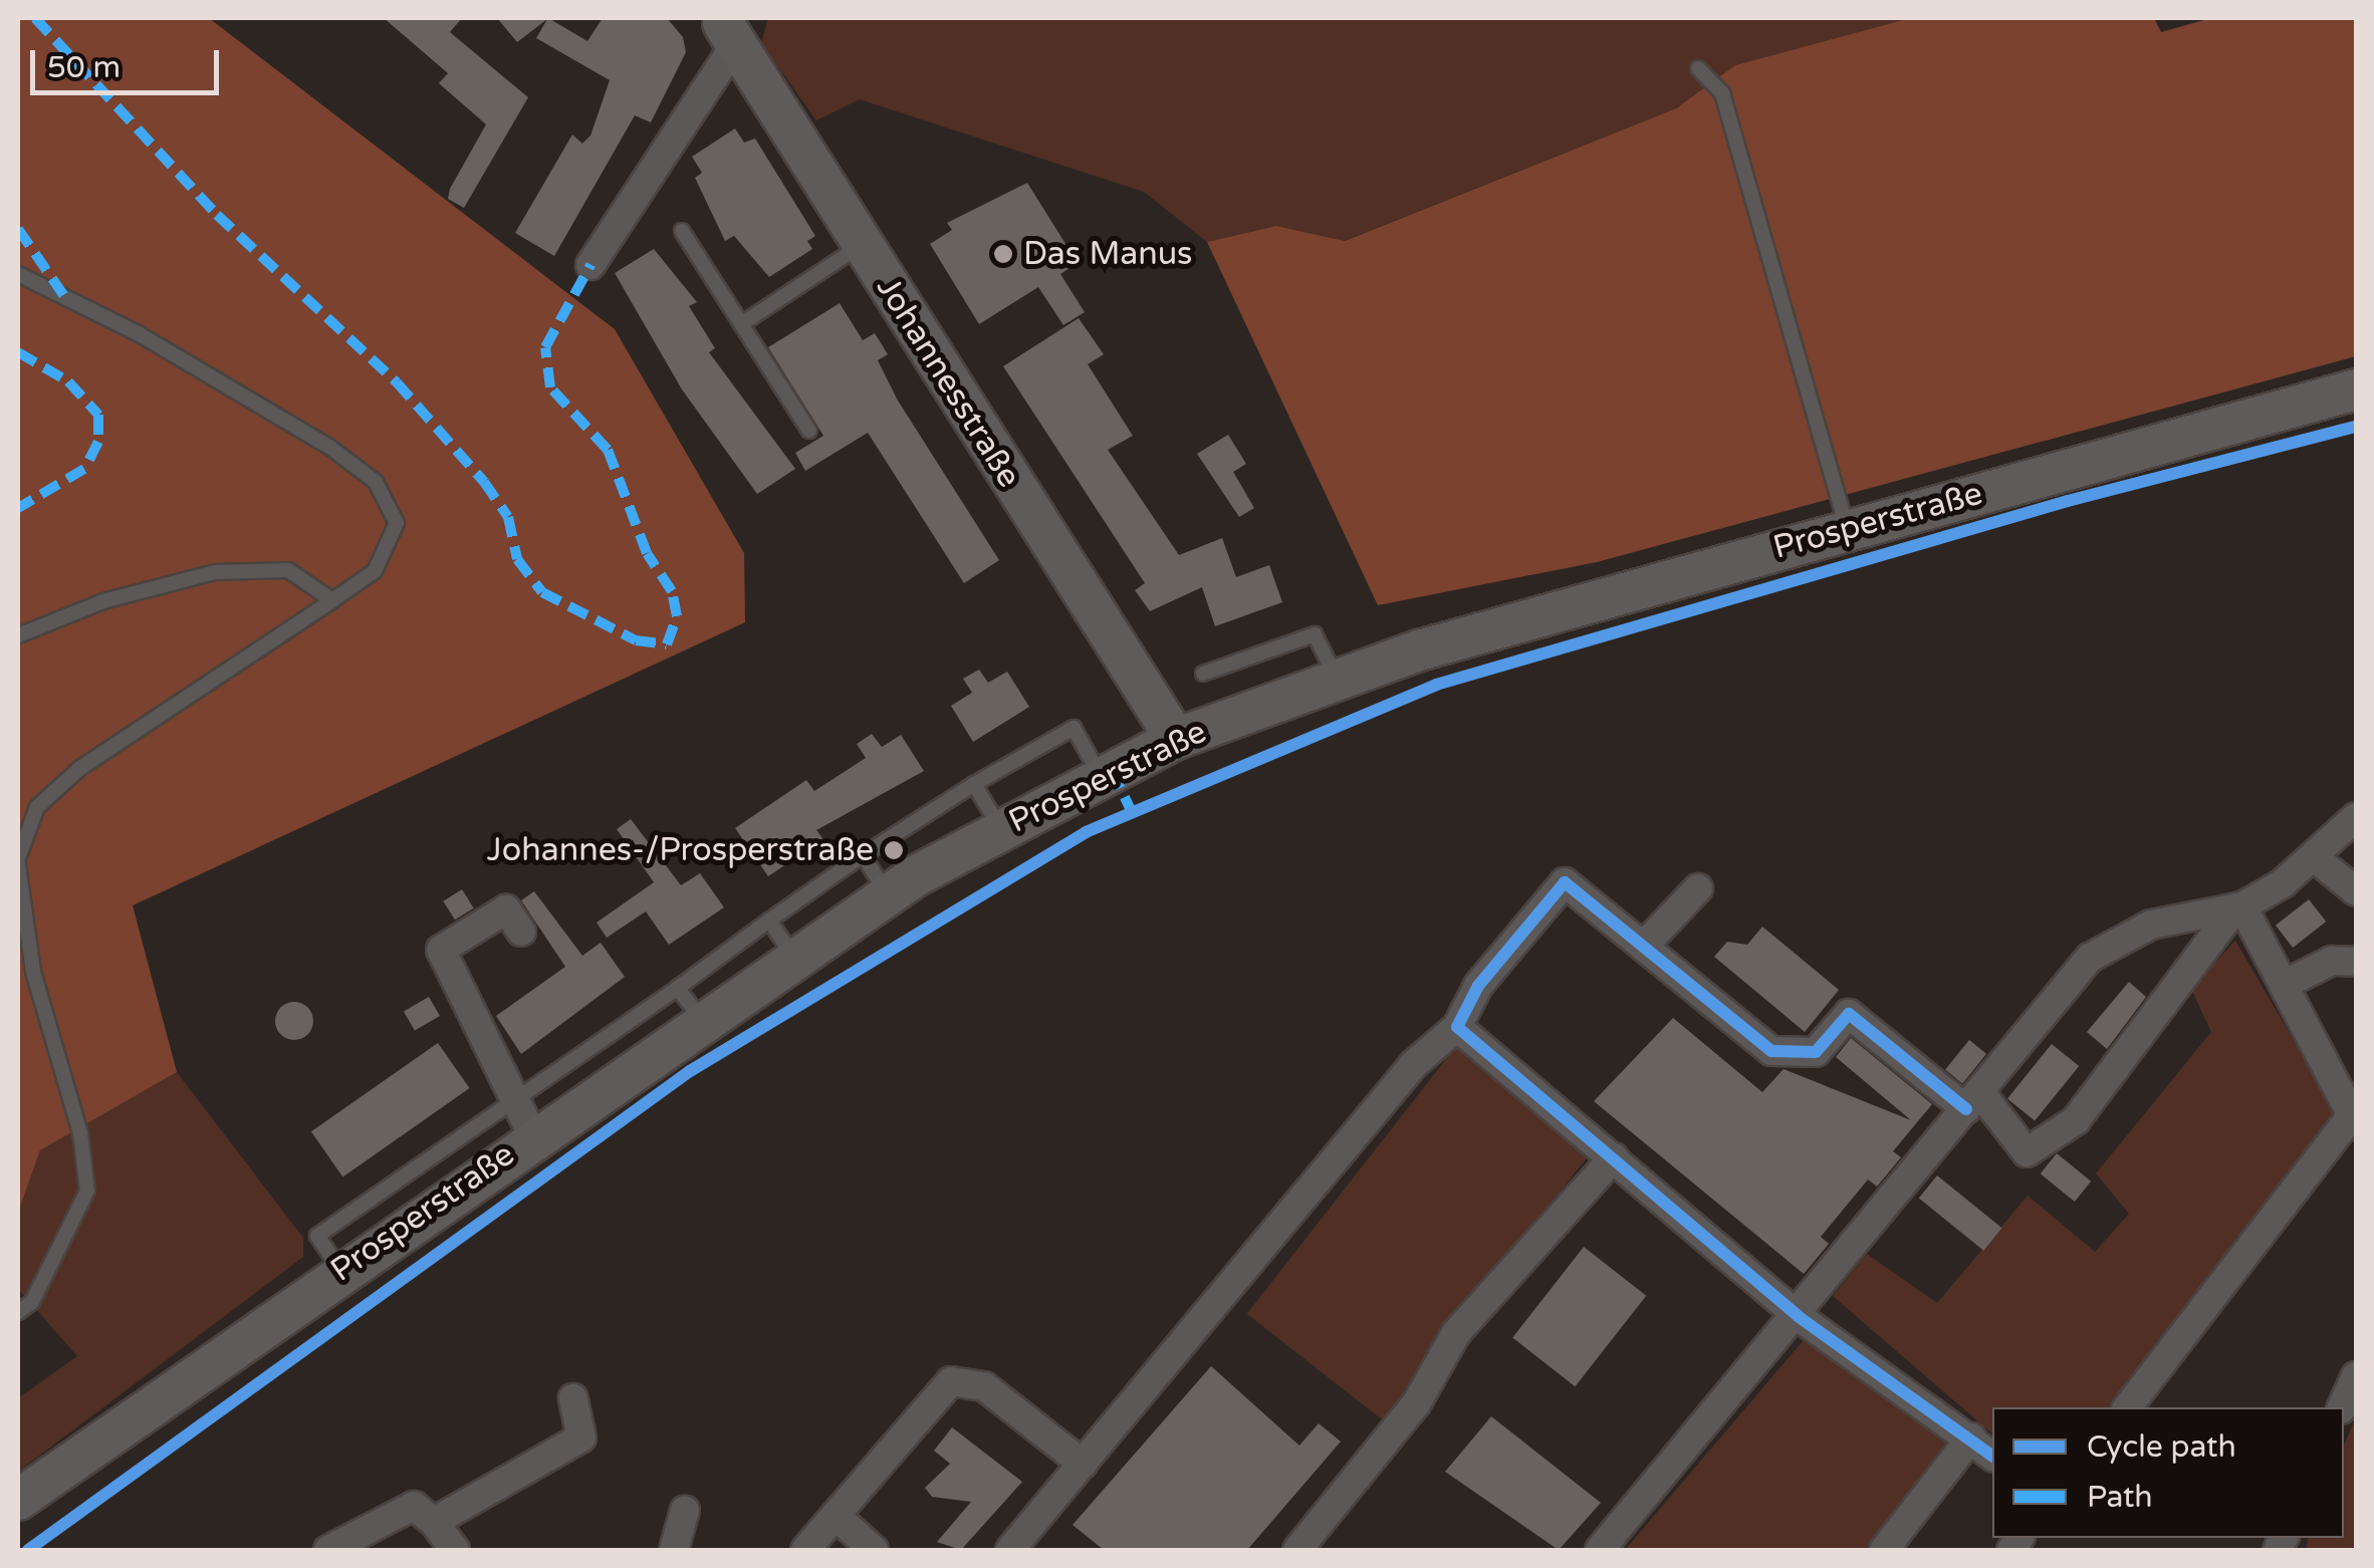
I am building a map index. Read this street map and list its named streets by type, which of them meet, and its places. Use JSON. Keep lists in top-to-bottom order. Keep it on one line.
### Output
{"streets":{"main road":["Johannesstraße","Prosperstraße"]},"crossings":[["Johannesstraße","Prosperstraße"]],"places":["Das Manus","Johannes-/Prosperstraße"],"legend":["Cycle path","Path"],"scale_bar":"50 m"}
